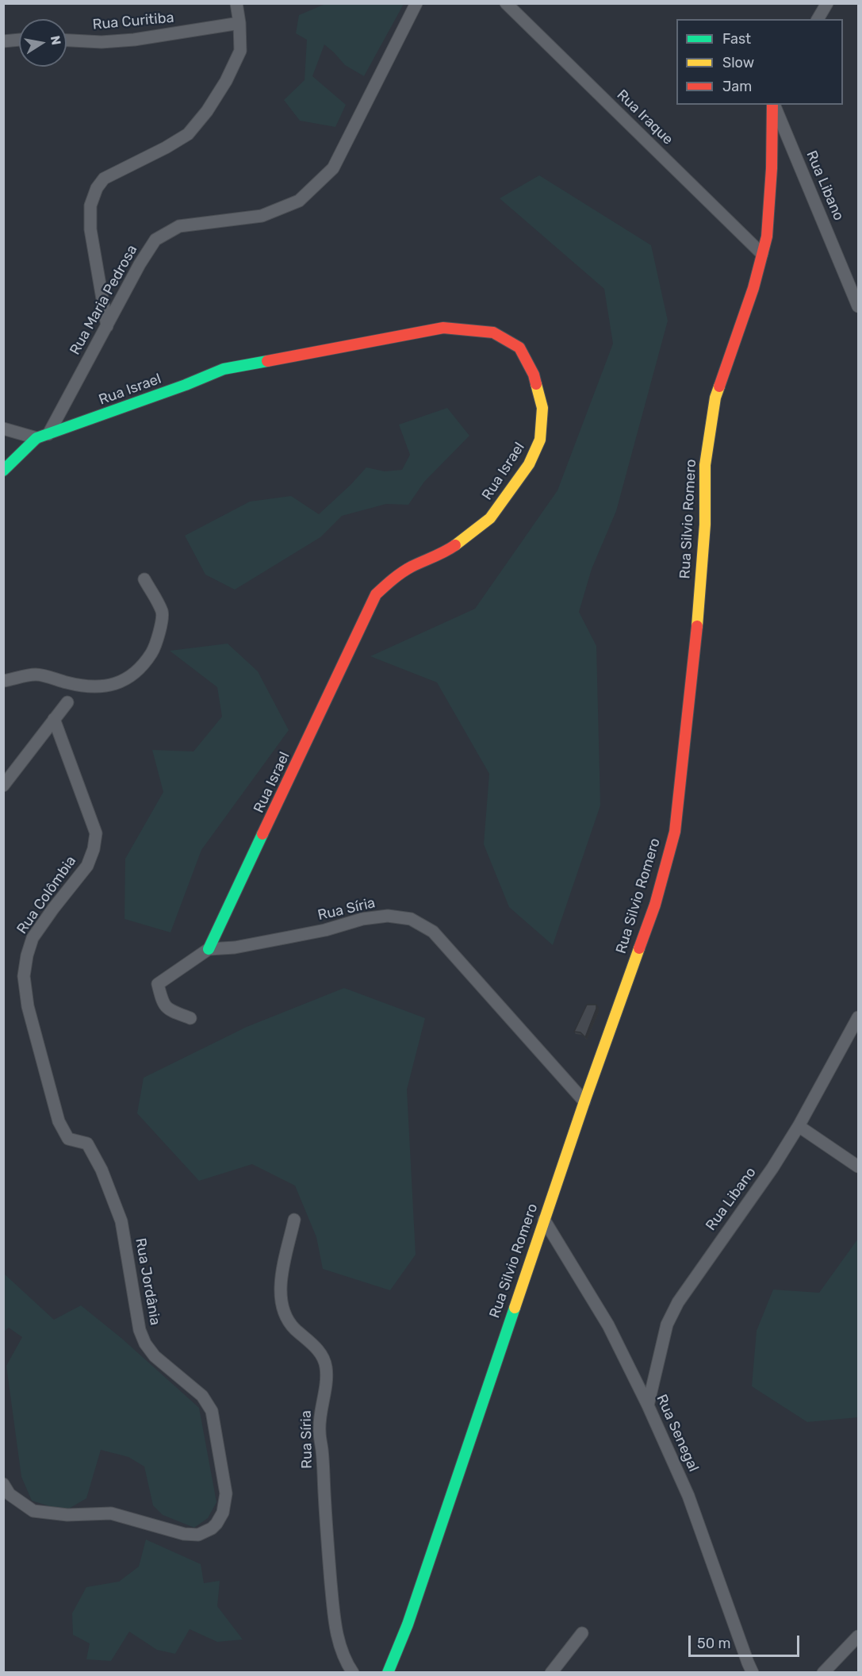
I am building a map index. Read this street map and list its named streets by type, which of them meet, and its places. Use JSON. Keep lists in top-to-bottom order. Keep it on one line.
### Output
{"streets":{"street":["Rua Curitiba","Rua Iraque","Rua Libano","Rua Maria Pedrosa","Rua Israel","Rua Silvio Romero","Rua Colômbia","Rua Síria","Rua Jordânia","Rua Senegal"]},"crossings":[["Rua Iraque","Rua Silvio Romero"],["Rua Libano","Rua Senegal"],["Rua Maria Pedrosa","Rua Israel"],["Rua Israel","Rua Síria"],["Rua Silvio Romero","Rua Síria"],["Rua Silvio Romero","Rua Senegal"],["Rua Colômbia","Rua Jordânia"]],"legend":["Fast","Slow","Jam"],"scale_bar":"50 m","north":"right"}
